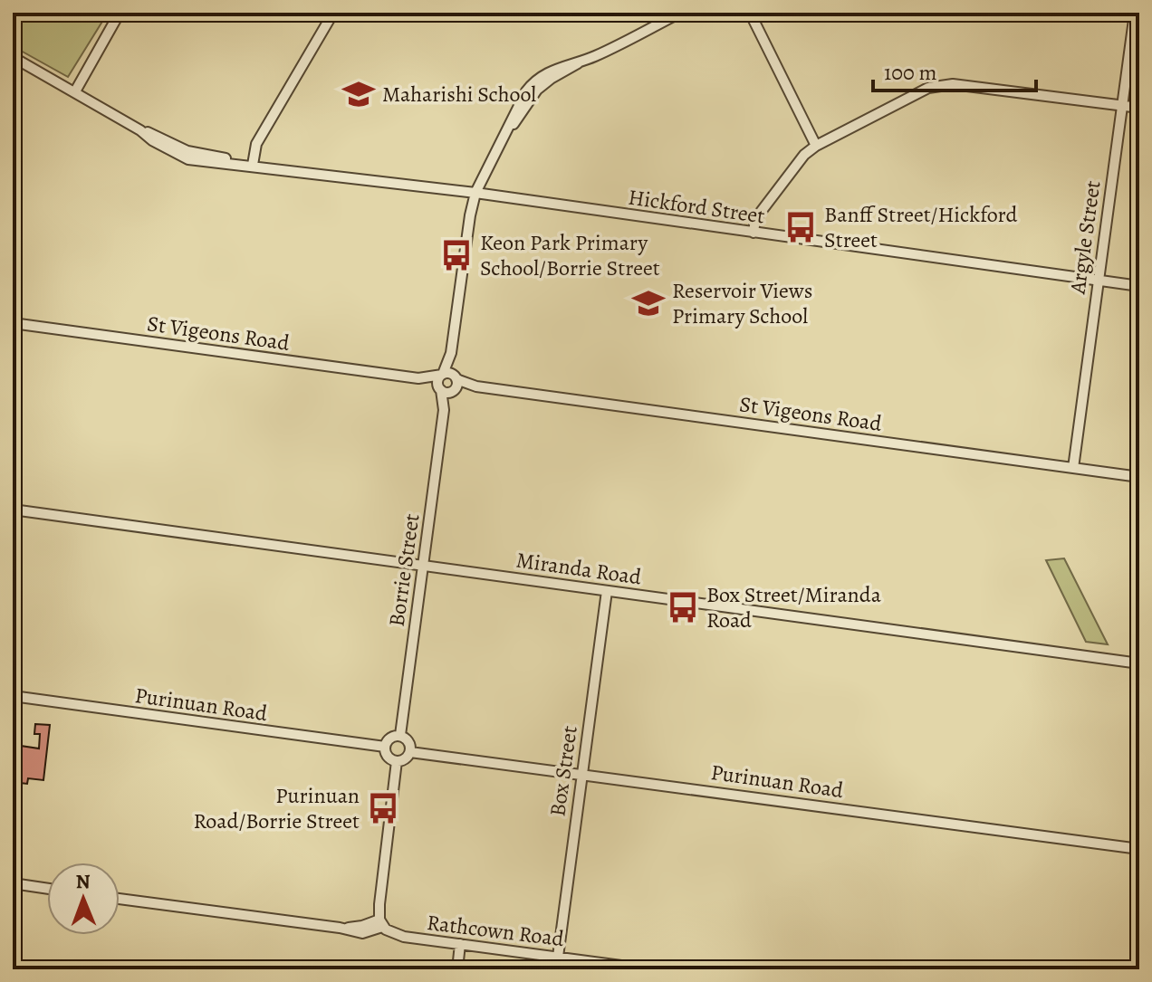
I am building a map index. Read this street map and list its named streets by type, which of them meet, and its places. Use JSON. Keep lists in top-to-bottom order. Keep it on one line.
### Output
{"streets":{"street":["Hickford Street","Argyle Street","St Vigeons Road","Miranda Road","Borrie Street","Purinuan Road","Box Street","Rathcown Road"]},"crossings":[["Hickford Street","Argyle Street"],["Argyle Street","St Vigeons Road"],["St Vigeons Road","Borrie Street"],["Miranda Road","Borrie Street"],["Miranda Road","Box Street"],["Borrie Street","Purinuan Road"],["Purinuan Road","Box Street"],["Box Street","Rathcown Road"]],"places":{"school or university":["Maharishi School","Reservoir Views Primary School"],"bus stop":["Banff Street/Hickford Street","Keon Park Primary School/Borrie Street","Box Street/Miranda Road","Purinuan Road/Borrie Street"]},"scale_bar":"100 m","north":"top"}
